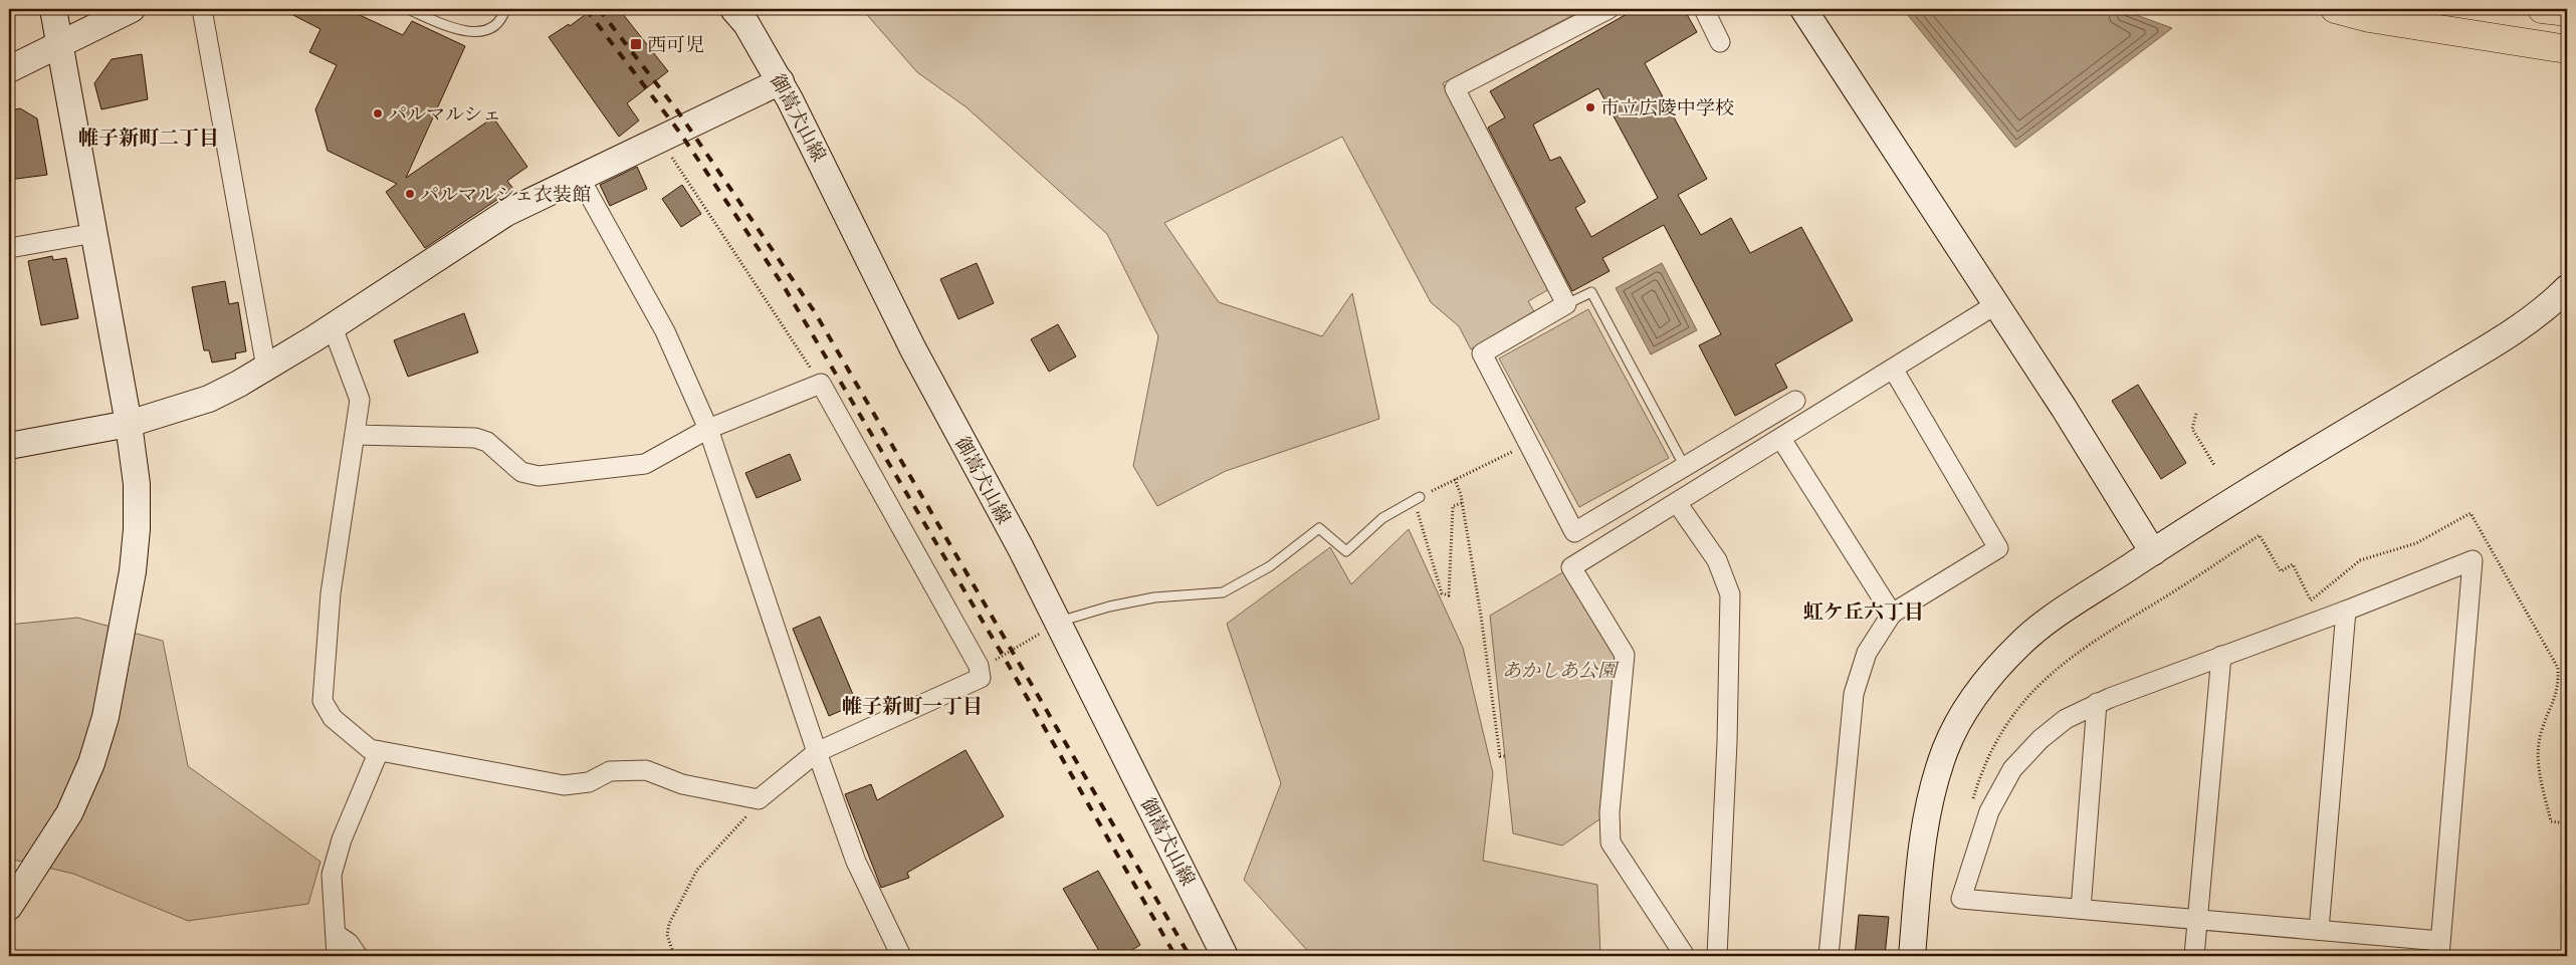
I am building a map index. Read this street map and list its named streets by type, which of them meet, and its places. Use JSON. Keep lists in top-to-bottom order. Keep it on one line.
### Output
{"streets":{"street":["御嵩犬山線"]},"districts":["帷子新町二丁目","虹ケ丘六丁目","帷子新町一丁目"],"parks":["あかしあ公園"],"places":{"transit":["西可児"],"other":["市立広陵中学校","パルマルシェ","パルマルシェ衣装館"]}}
